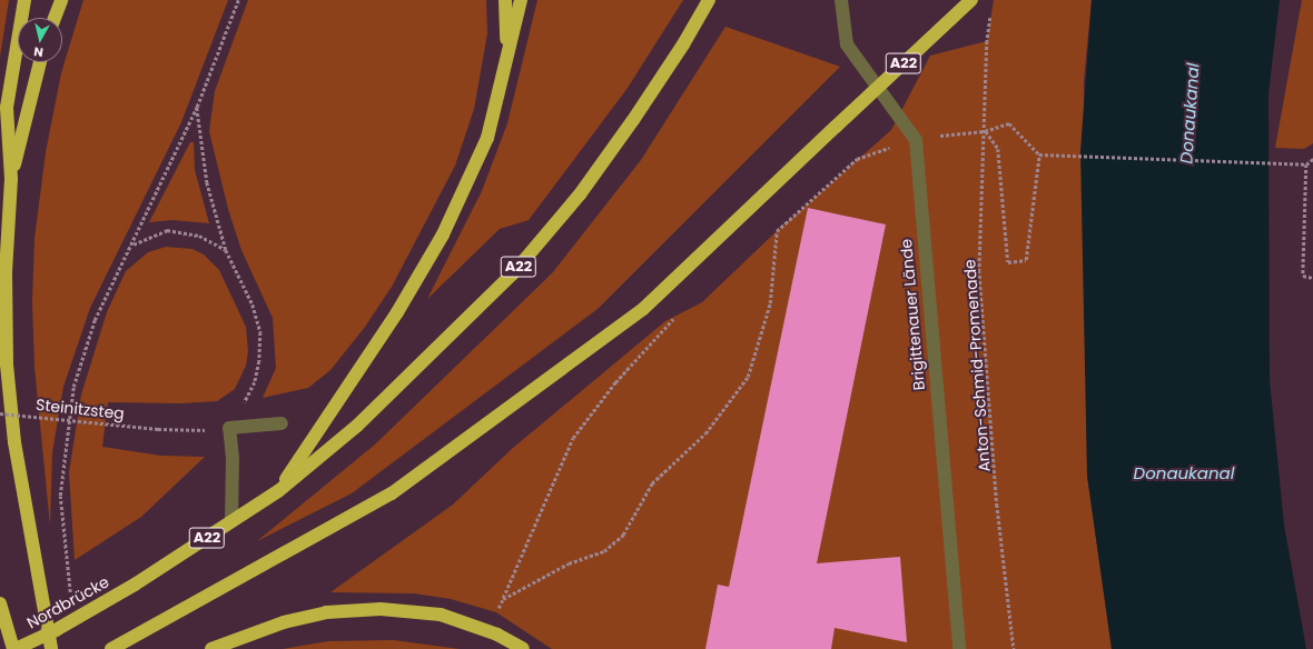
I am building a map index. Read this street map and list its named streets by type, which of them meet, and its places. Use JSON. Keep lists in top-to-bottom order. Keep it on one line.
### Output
{"streets":{"highway":["A22","Nordbrücke"],"lane":["Brigittenauer Lände"],"path":["Anton-Schmid-Promenade","Steinitzsteg"]},"crossings":[["A22","Nordbrücke"]],"water":["Donaukanal"],"north":"bottom"}
